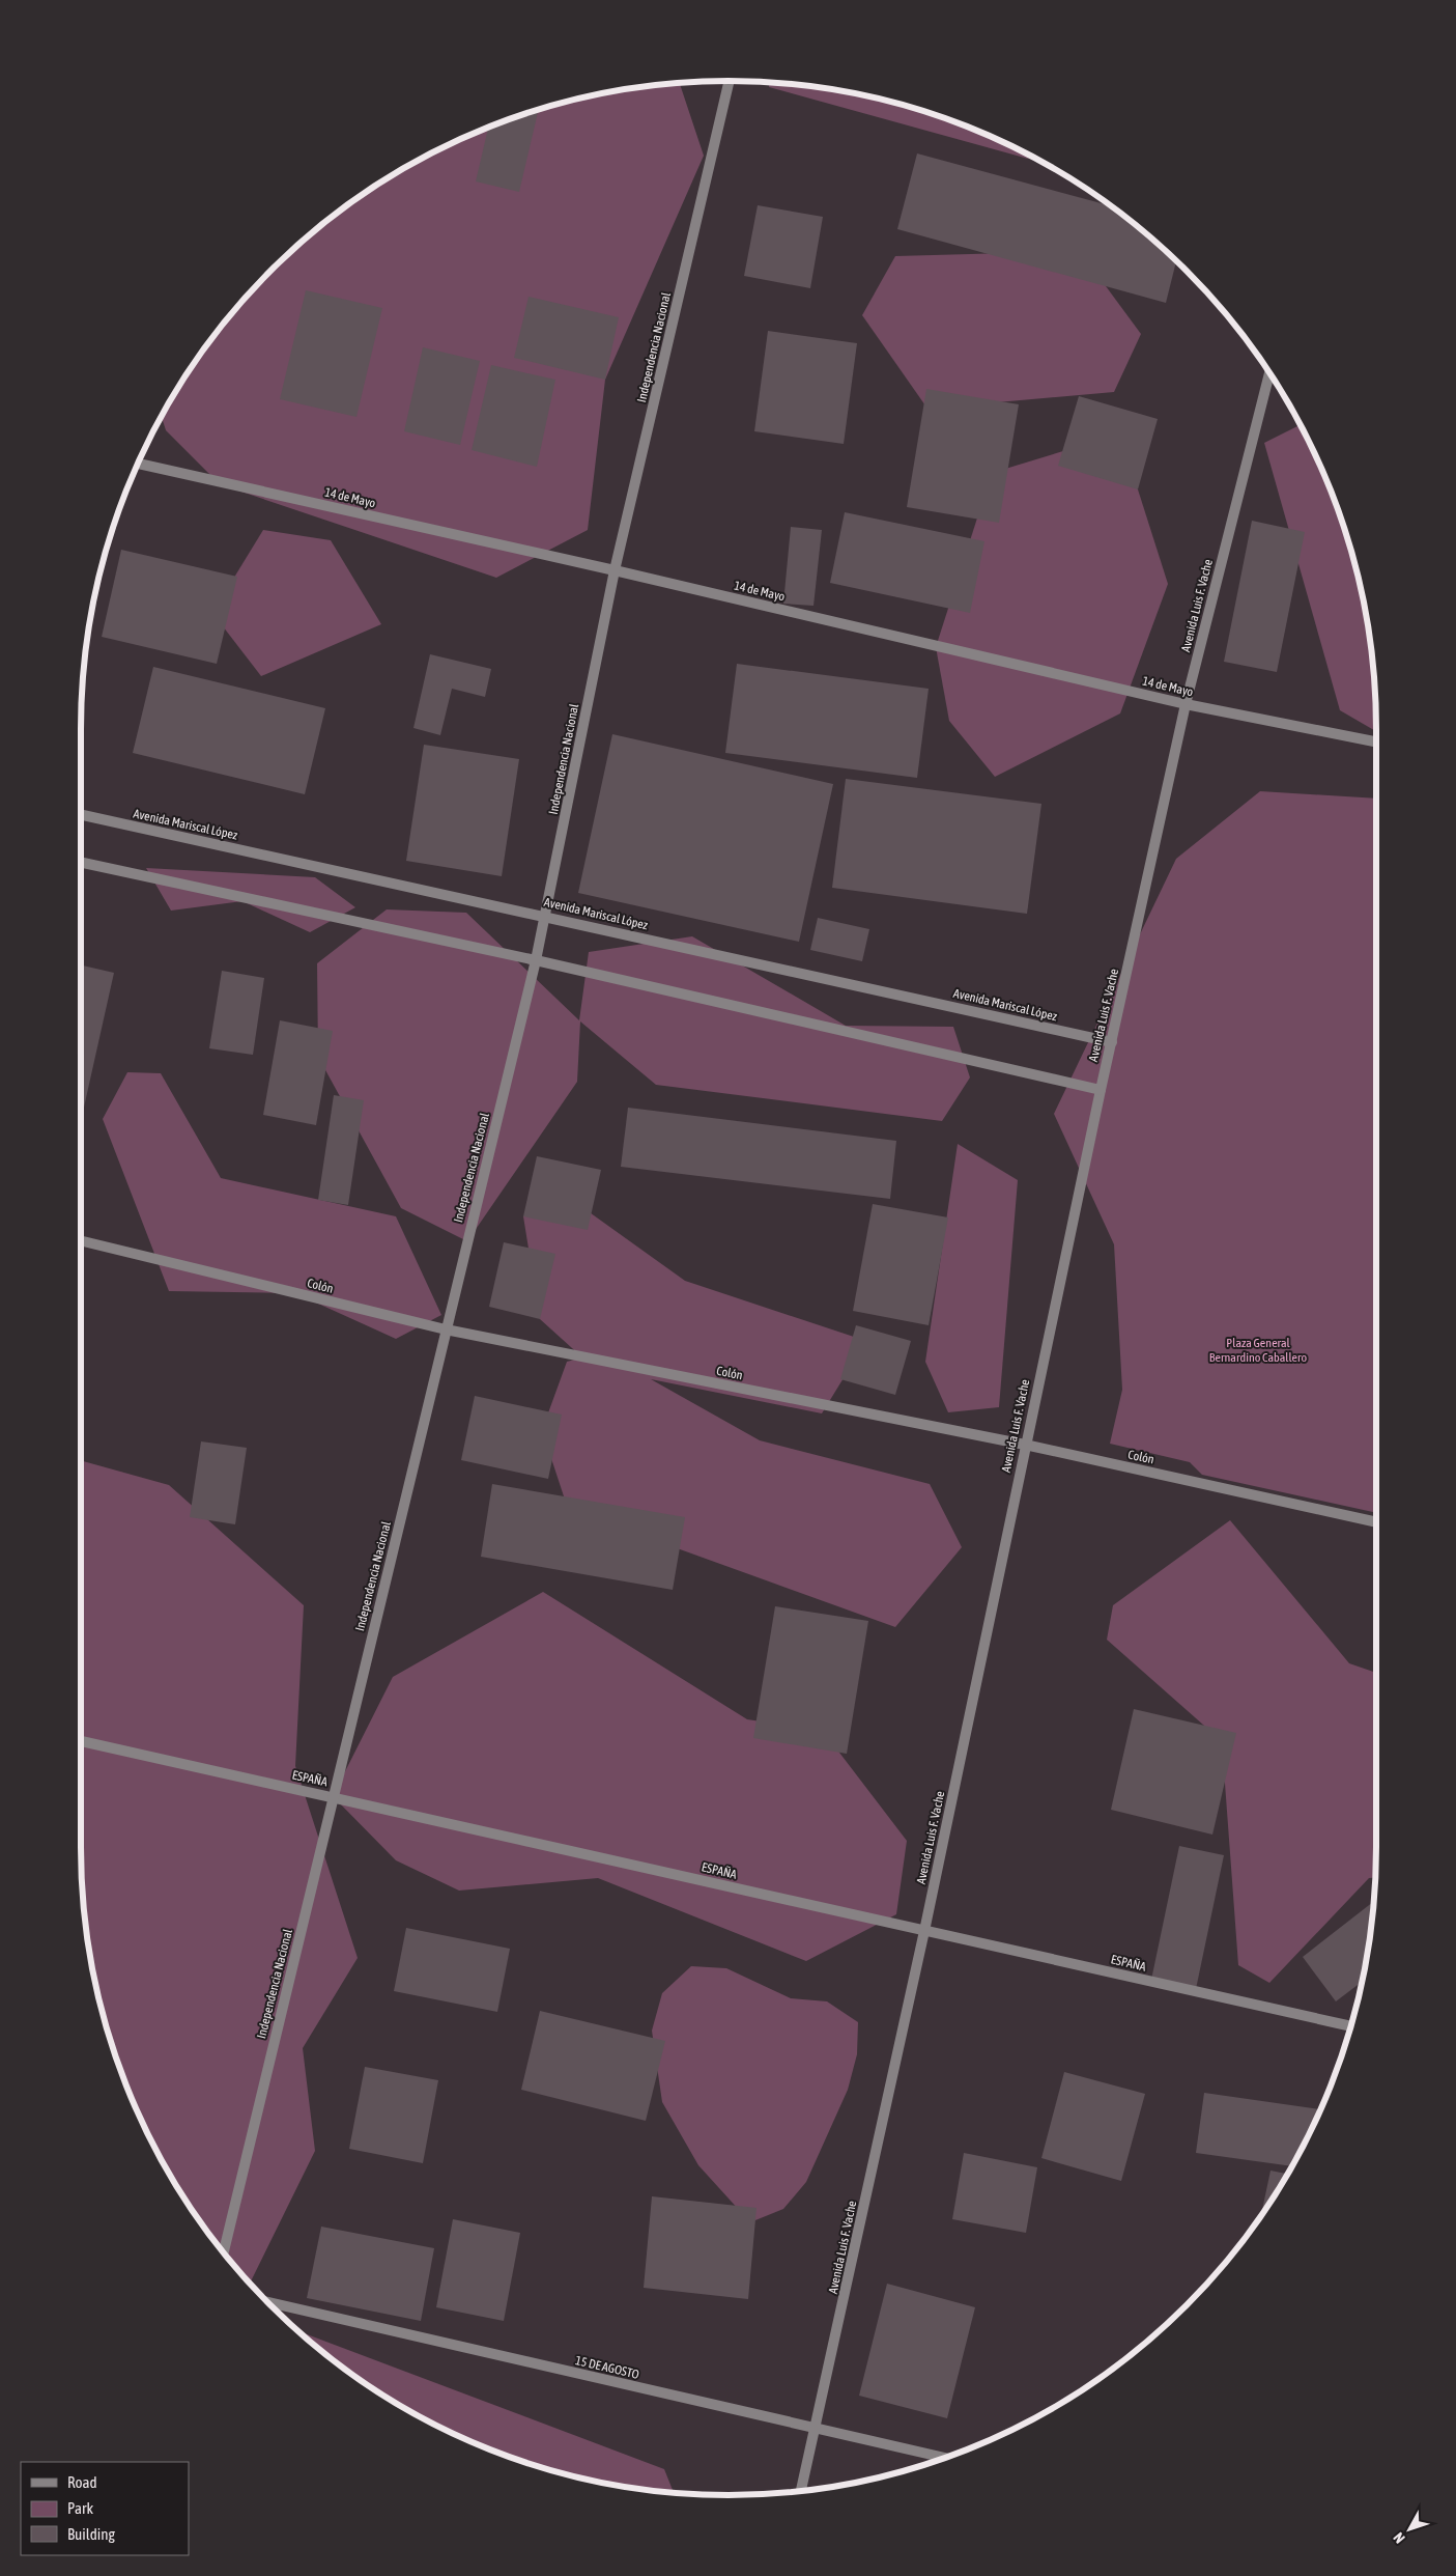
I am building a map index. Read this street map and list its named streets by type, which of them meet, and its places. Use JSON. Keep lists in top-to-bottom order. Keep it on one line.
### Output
{"streets":{"street":["Independencia Nacional","14 de Mayo","Avenida Luis F. Vache","Avenida Mariscal López","Colón","ESPAÑA","15 DE AGOSTO"]},"crossings":[["Independencia Nacional","14 de Mayo"],["Independencia Nacional","Avenida Mariscal López"],["Independencia Nacional","Colón"],["Independencia Nacional","ESPAÑA"],["14 de Mayo","Avenida Luis F. Vache"],["Avenida Luis F. Vache","Avenida Mariscal López"],["Avenida Luis F. Vache","Colón"],["Avenida Luis F. Vache","ESPAÑA"],["Avenida Luis F. Vache","15 DE AGOSTO"]],"parks":["Plaza General Bernardino Caballero"],"legend":["Road","Park","Building"],"north":"bottom left"}
